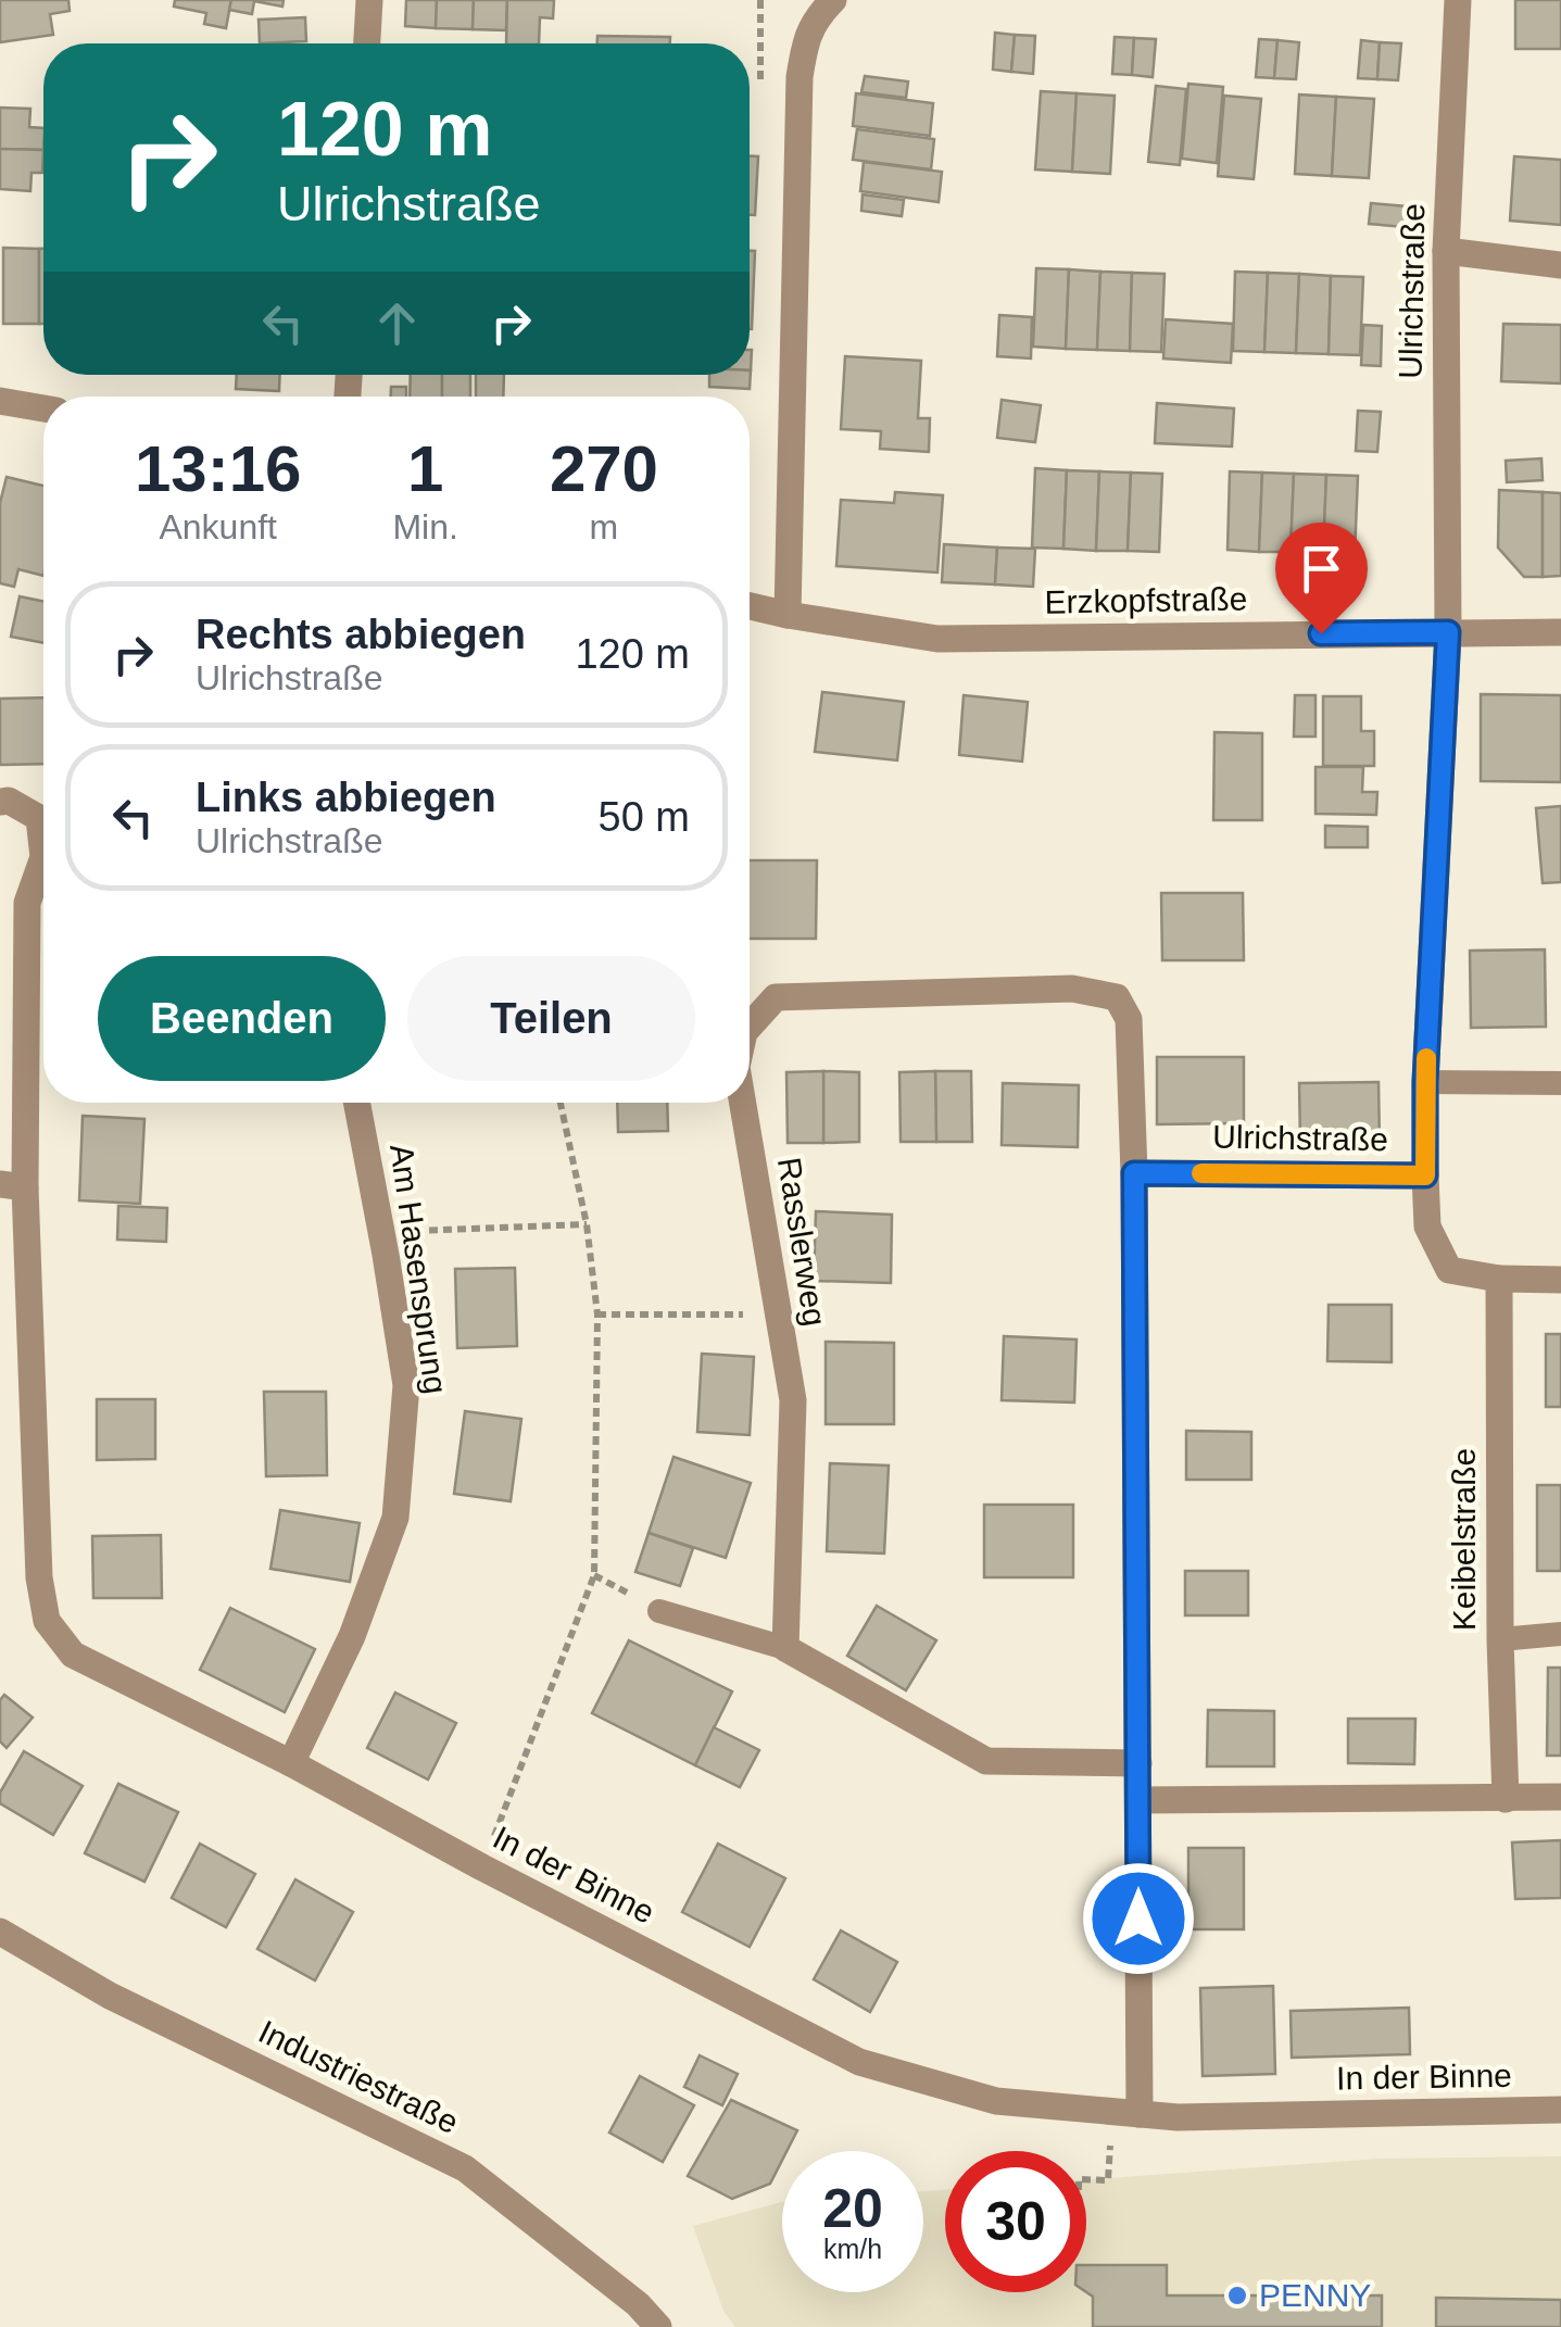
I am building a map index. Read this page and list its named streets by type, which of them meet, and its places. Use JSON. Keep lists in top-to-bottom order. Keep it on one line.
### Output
{"streets":{"street":["Ulrichstraße","Erzkopfstraße","Rasslerweg","Am Hasensprung","Keibelstraße","In der Binne","Industriestraße"]},"crossings":[["Ulrichstraße","Erzkopfstraße"],["Ulrichstraße","Rasslerweg"],["Am Hasensprung","In der Binne"]],"places":["PENNY"],"page":{"turn":["120 m","Ulrichstraße"],"eta":["13:16","Ankunft","1","Min.","270","m"],"list":[{"name":"Rechts abbiegen","note":"Ulrichstraße","value":"120 m"},{"name":"Links abbiegen","note":"Ulrichstraße","value":"50 m"}],"buttons":["Beenden","Teilen"],"speed":"20 km/h","limit":"30"}}
